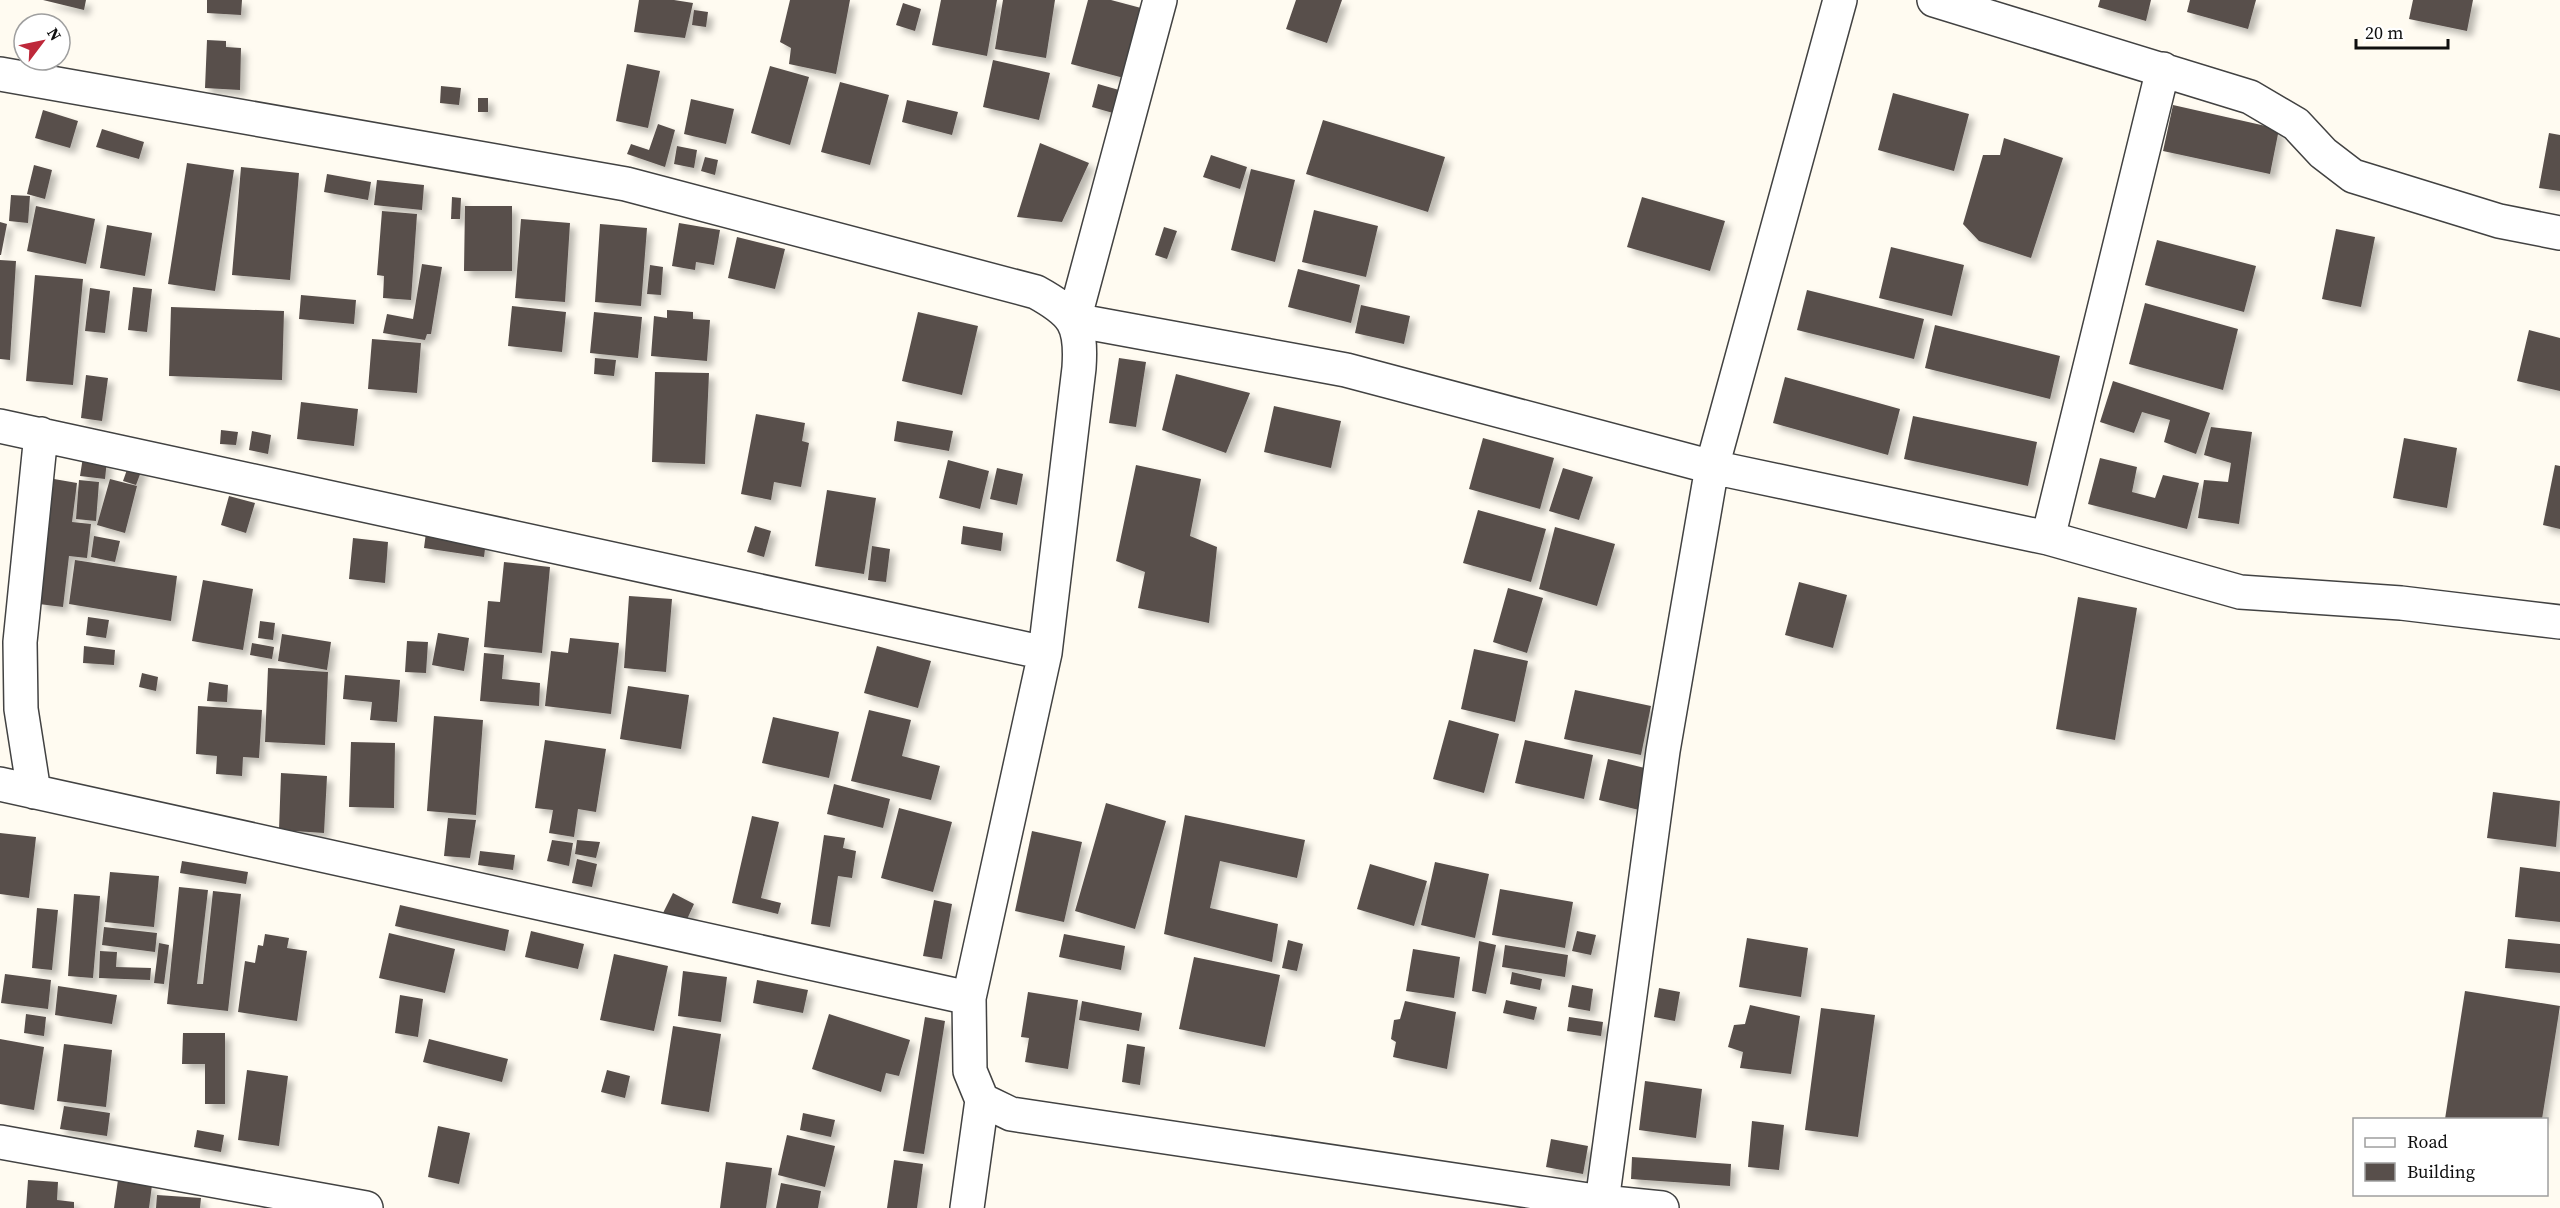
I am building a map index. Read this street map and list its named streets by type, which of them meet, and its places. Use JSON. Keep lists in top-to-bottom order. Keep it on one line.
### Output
{"legend":["Road","Building"],"scale_bar":"20 m","north":"top right"}
